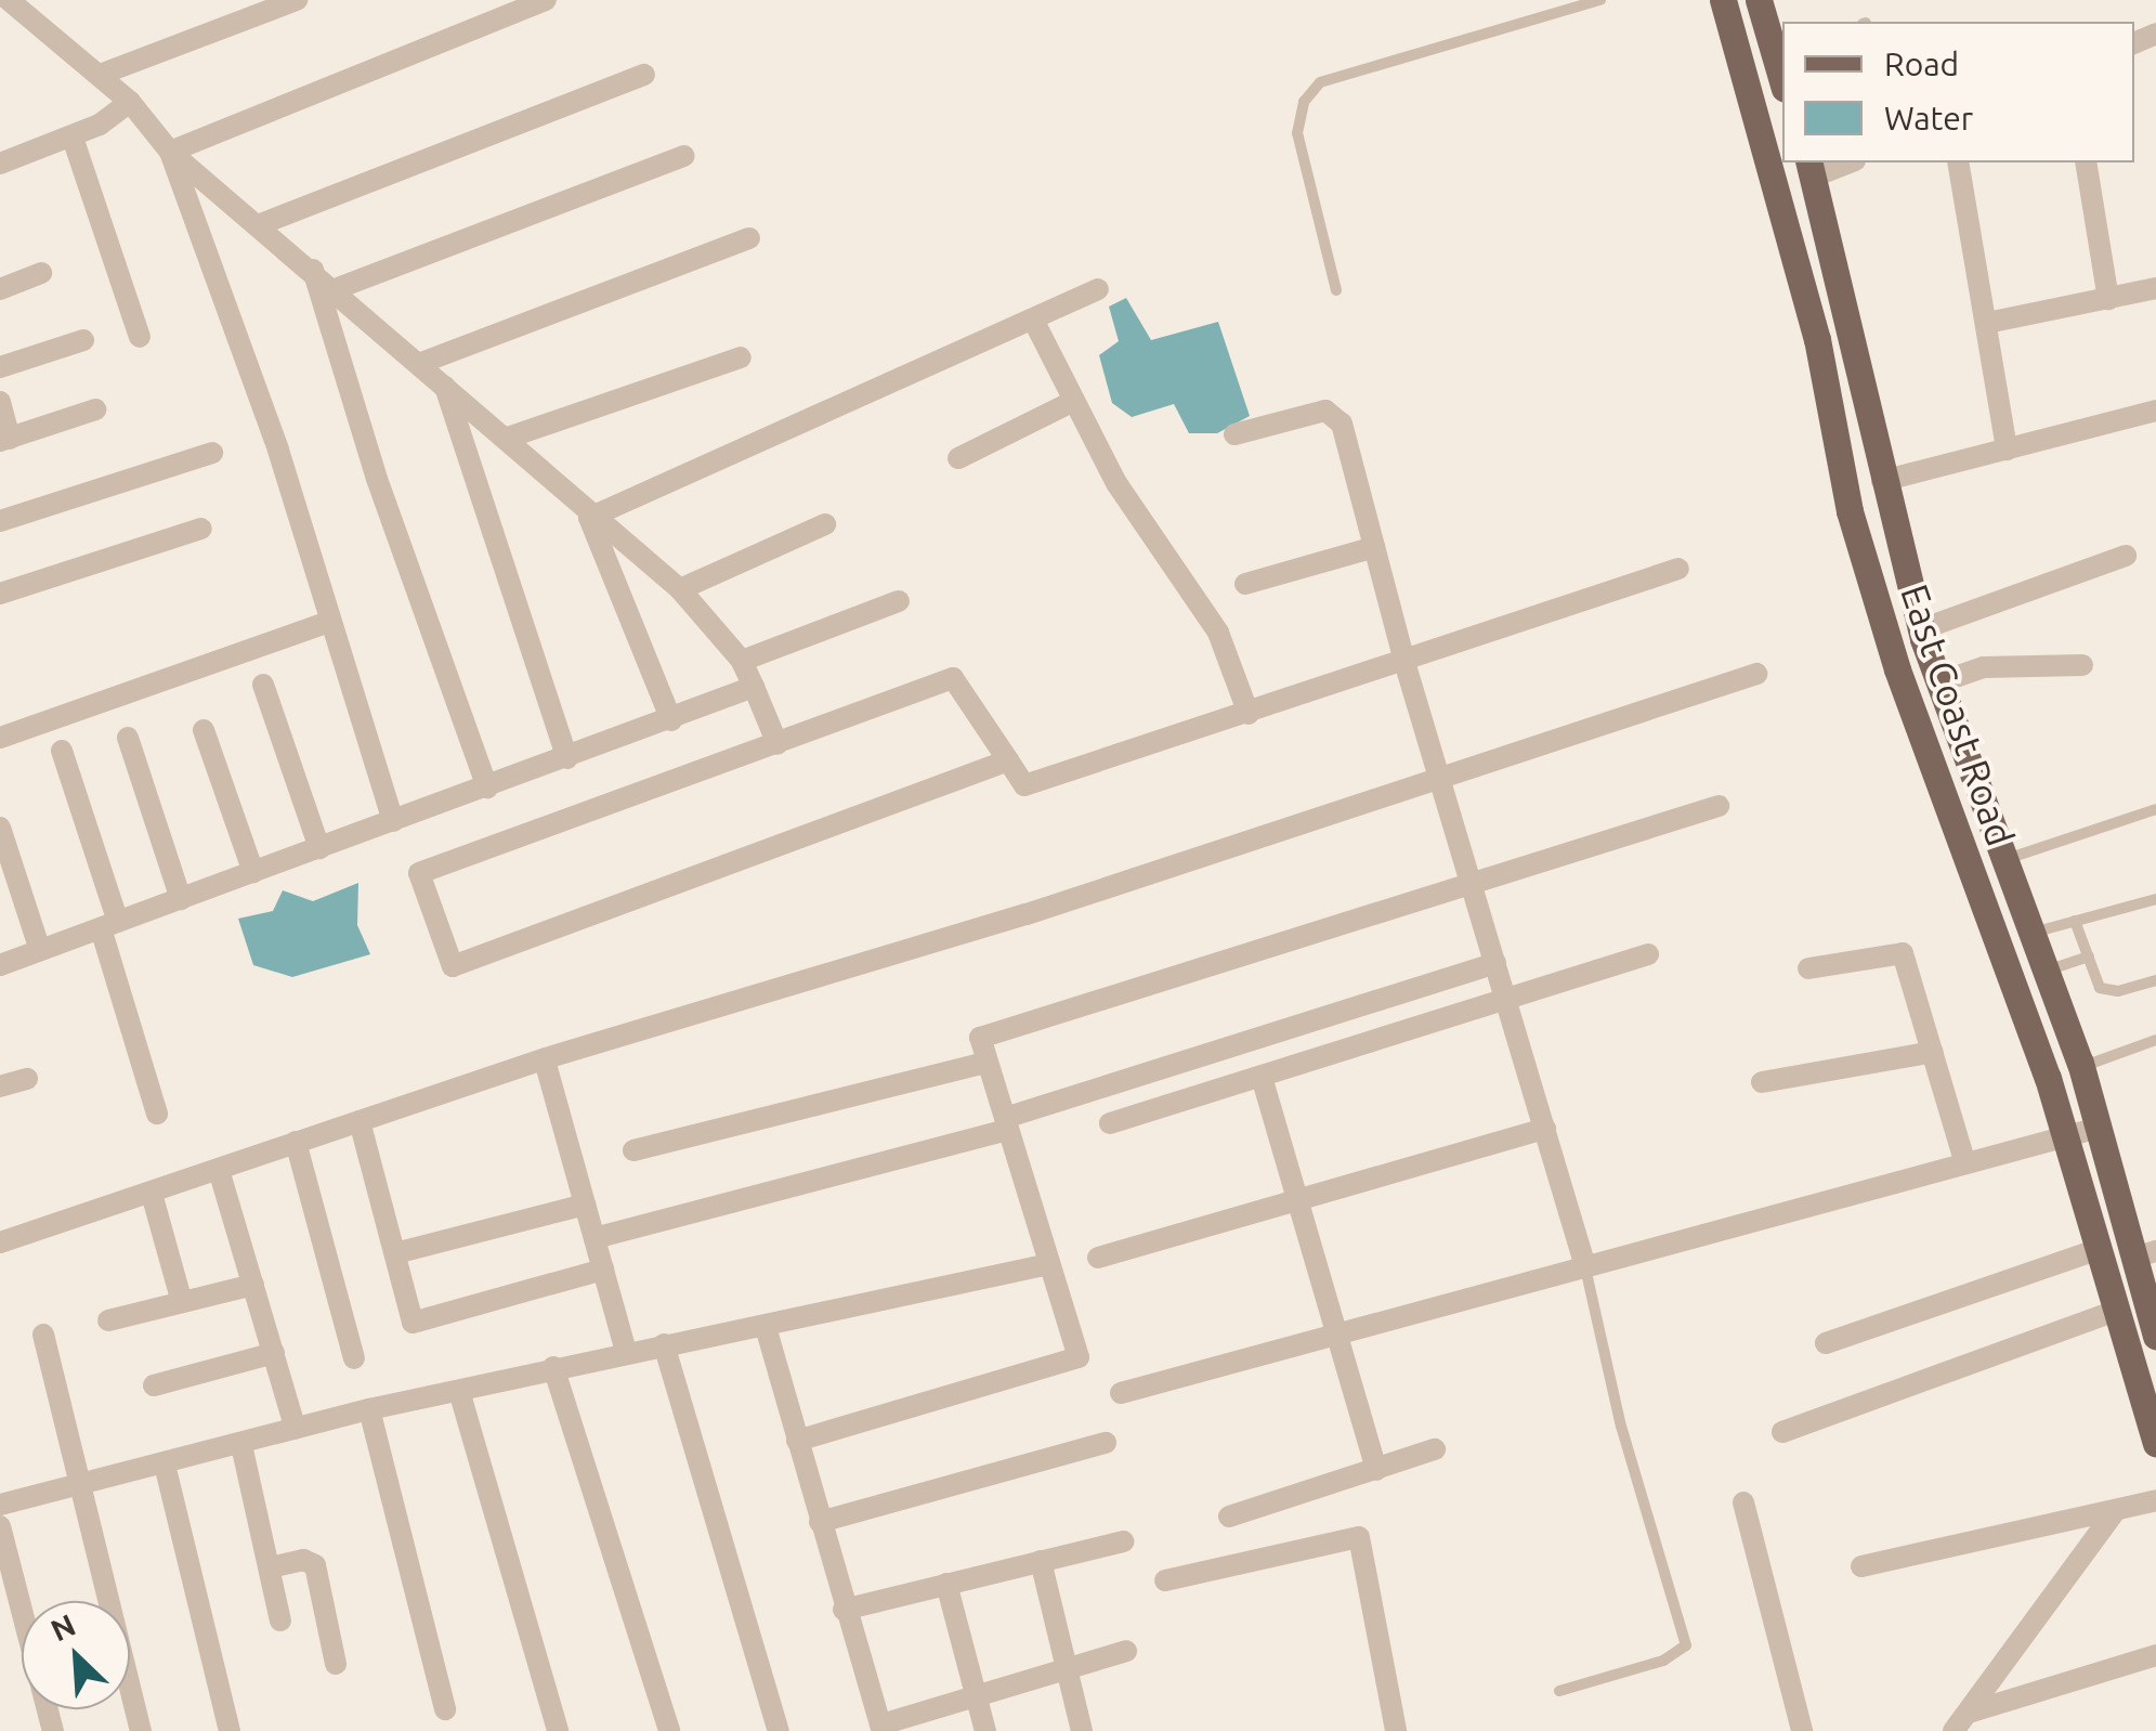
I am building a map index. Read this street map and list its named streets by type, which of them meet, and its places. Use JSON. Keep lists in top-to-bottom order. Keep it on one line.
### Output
{"streets":{"main road":["East Coast Road"]},"legend":["Road","Water"],"north":"top left"}
